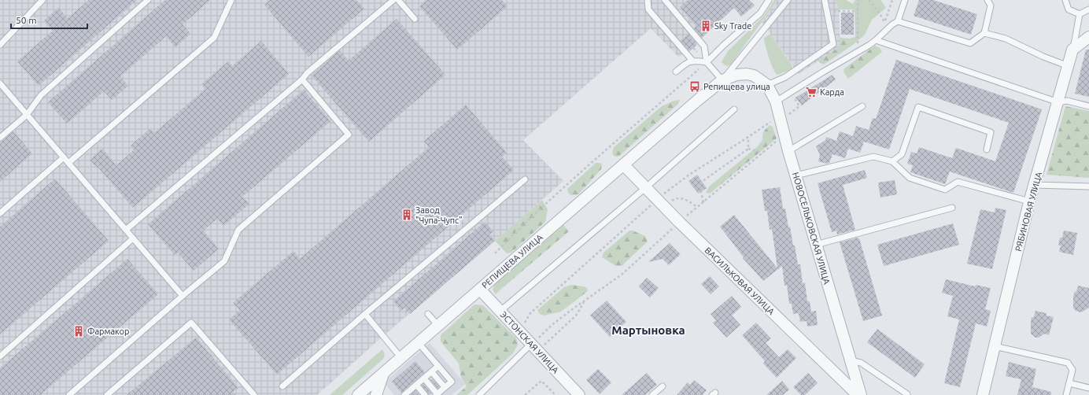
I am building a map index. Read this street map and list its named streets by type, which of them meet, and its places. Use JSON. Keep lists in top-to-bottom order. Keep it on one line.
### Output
{"streets":{"street":["РЯБИНОВАЯ УЛИЦА","НОВОСЕЛЬКОВСКАЯ УЛИЦА","РЕПИЩЕВА УЛИЦА","ВАСИЛЬКОВАЯ УЛИЦА","ЭСТОНСКАЯ УЛИЦА"]},"crossings":[["НОВОСЕЛЬКОВСКАЯ УЛИЦА","РЕПИЩЕВА УЛИЦА"],["РЕПИЩЕВА УЛИЦА","ВАСИЛЬКОВАЯ УЛИЦА"],["РЕПИЩЕВА УЛИЦА","ЭСТОНСКАЯ УЛИЦА"]],"districts":["Мартыновка"],"places":{"building":["Sky Trade","Завод \"Чупа-Чупс\"","Фармакор"],"bus stop":["Репищева улица"],"supermarket":["Карда"]},"scale_bar":"50 m"}
